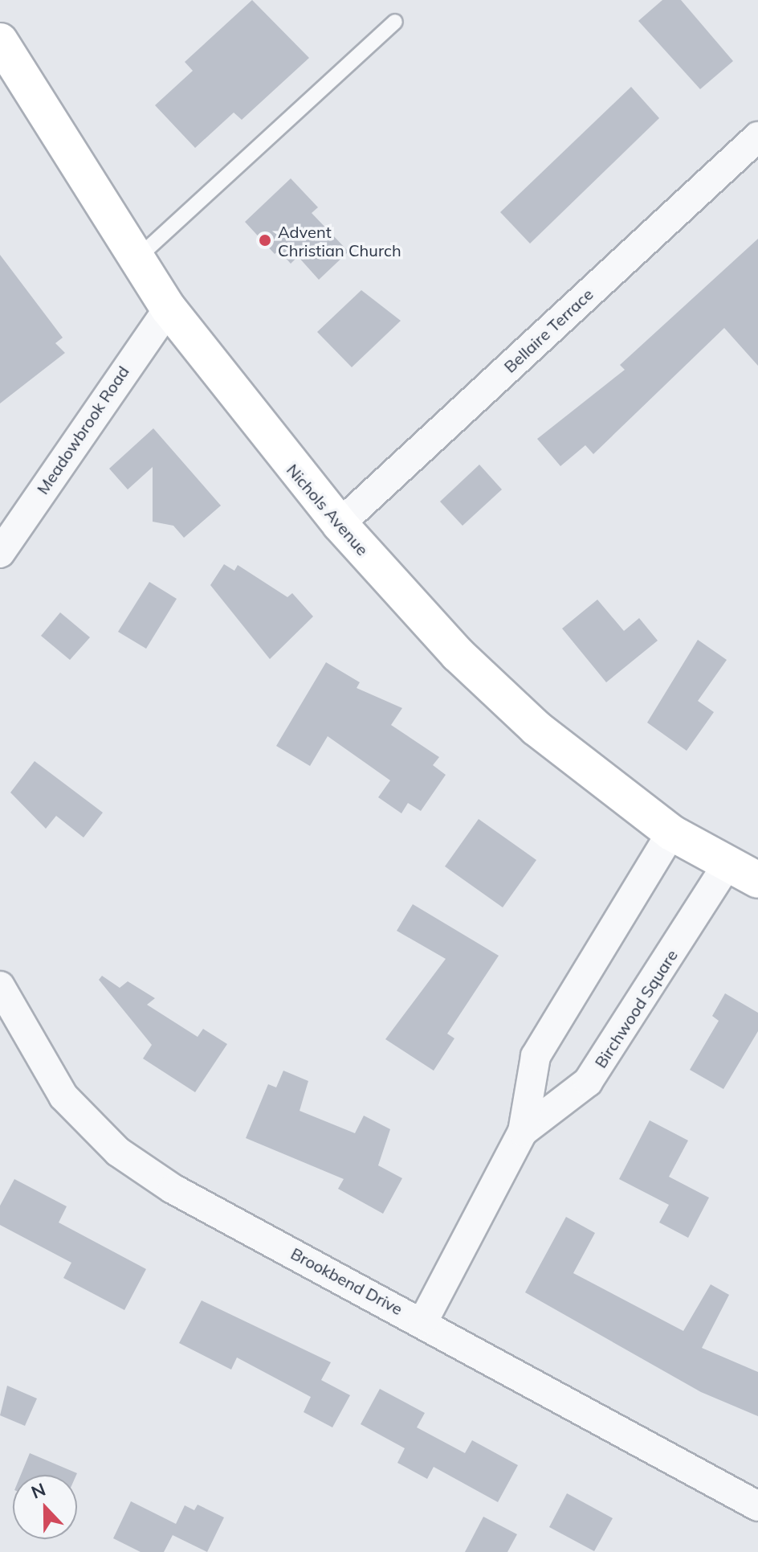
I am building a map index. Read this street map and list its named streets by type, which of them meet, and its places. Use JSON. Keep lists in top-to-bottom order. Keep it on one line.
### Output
{"streets":{"main road":["Nichols Avenue"],"street":["Bellaire Terrace","Meadowbrook Road","Birchwood Square","Brookbend Drive"]},"crossings":[["Bellaire Terrace","Nichols Avenue"],["Meadowbrook Road","Nichols Avenue"],["Nichols Avenue","Birchwood Square"],["Birchwood Square","Brookbend Drive"]],"places":["Advent Christian Church"],"north":"top"}
